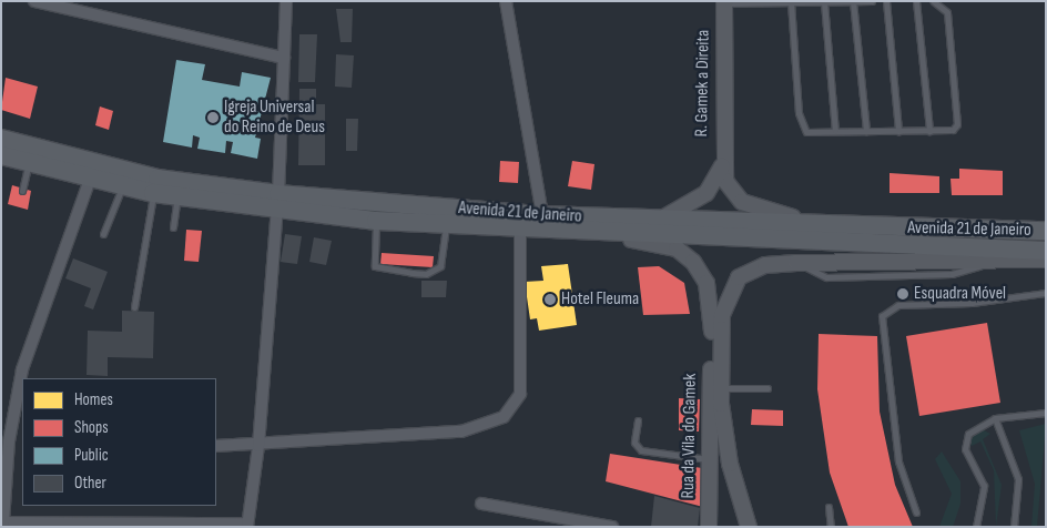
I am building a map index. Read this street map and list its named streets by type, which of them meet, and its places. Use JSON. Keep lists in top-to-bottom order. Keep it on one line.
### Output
{"streets":{"main road":["R. Gamek a Direita","Avenida 21 de Janeiro","Rua da Vila do Gamek"]},"crossings":[["Avenida 21 de Janeiro","Rua da Vila do Gamek"]],"places":["Igreja Universal do Reino de Deus","Esquadra Móvel","Hotel Fleuma"],"legend":["Homes","Shops","Public","Other"]}
